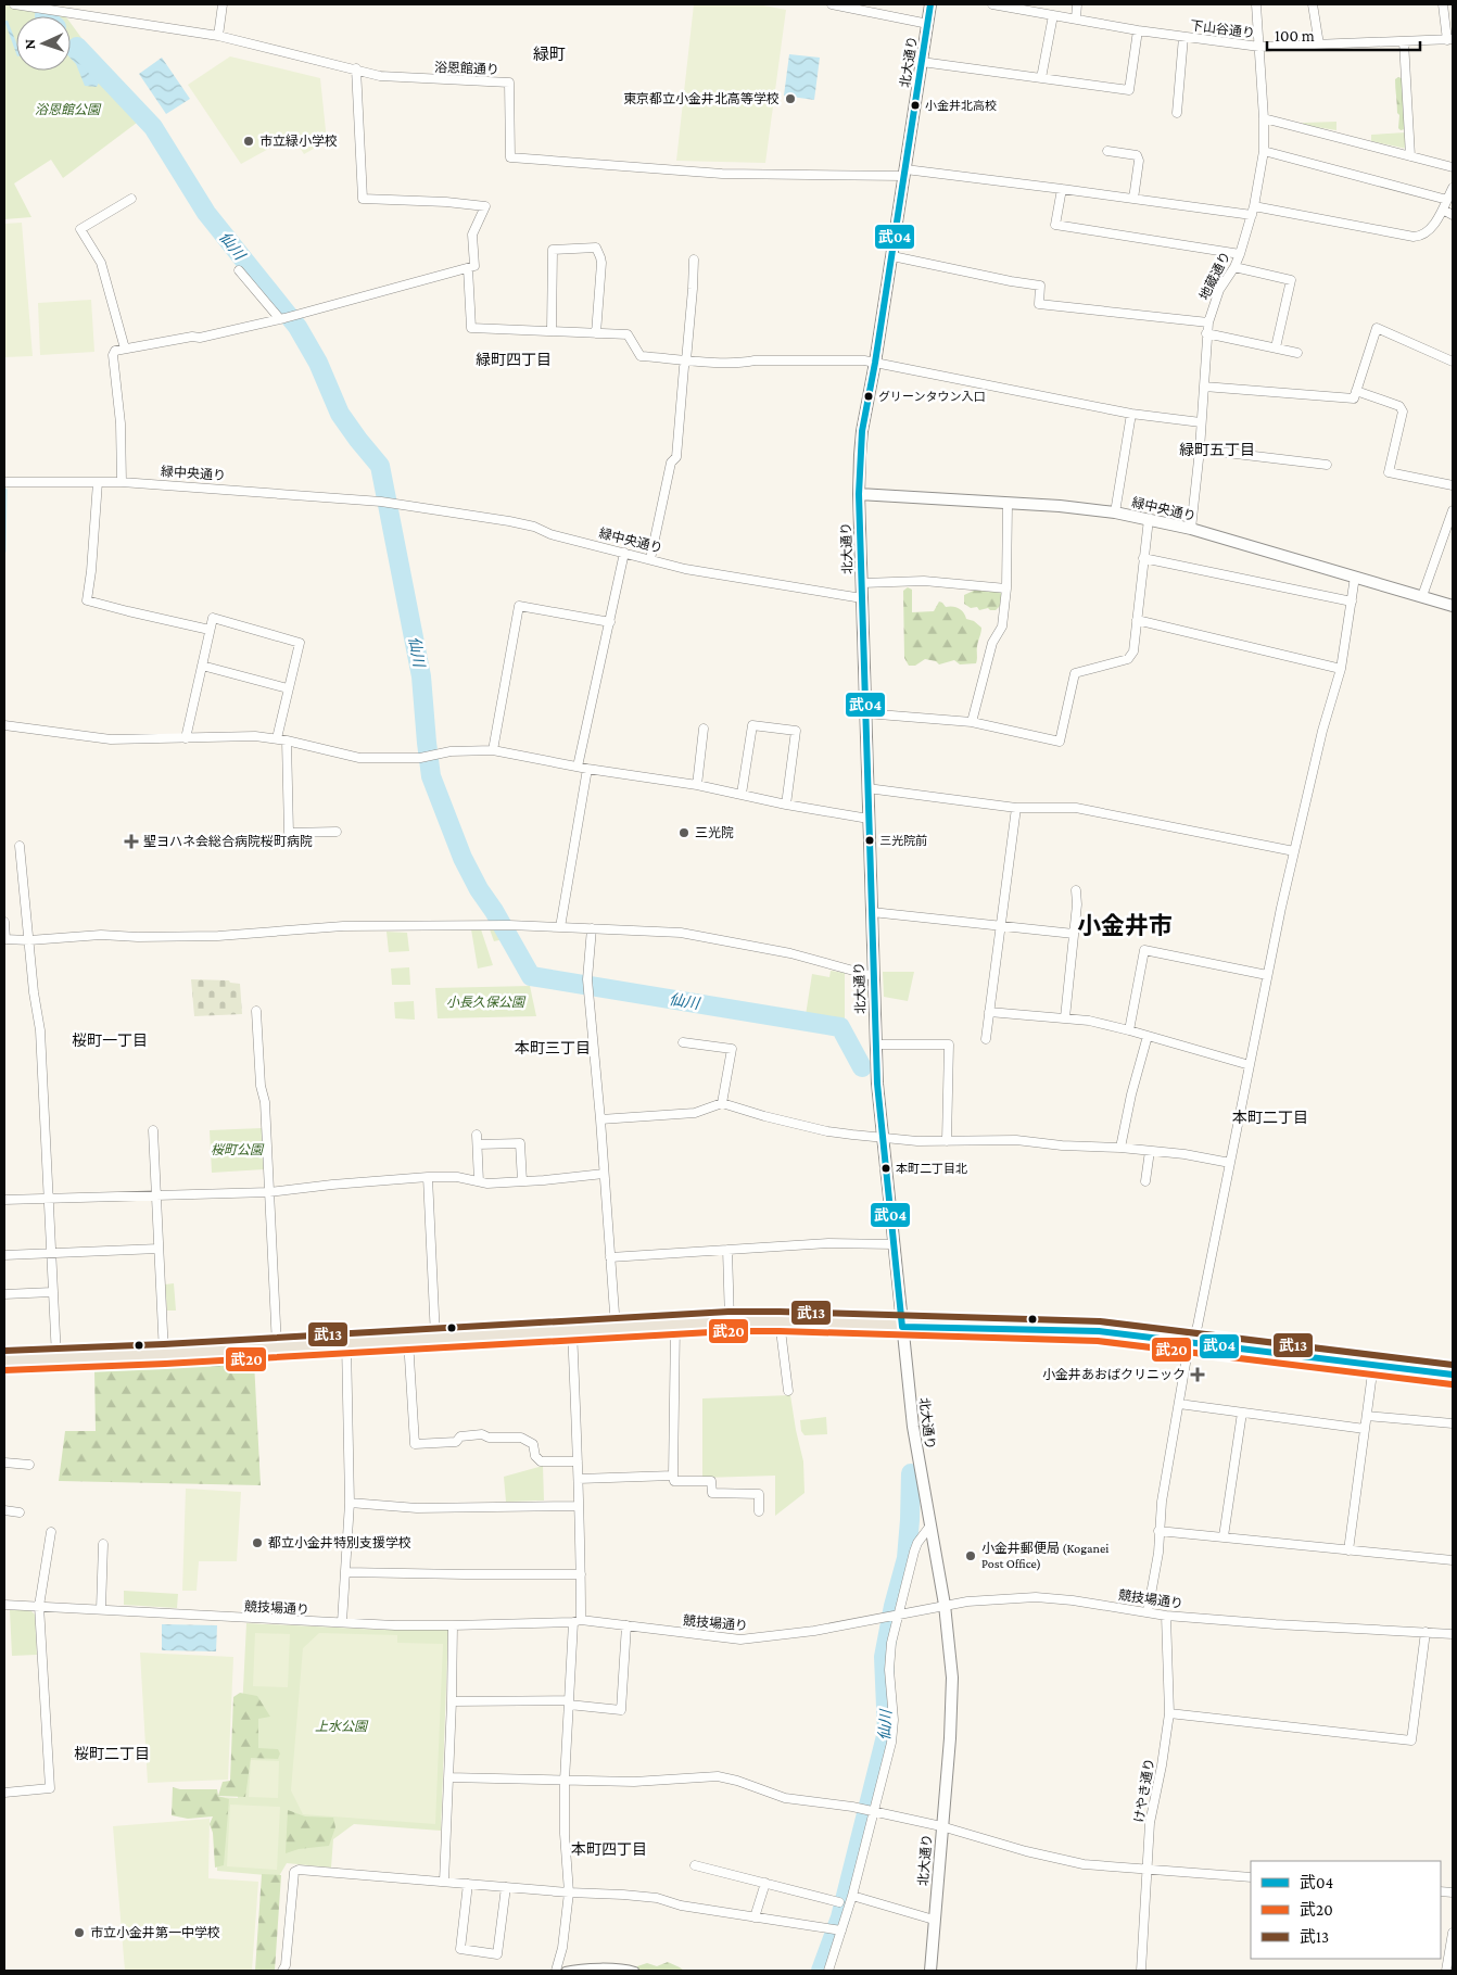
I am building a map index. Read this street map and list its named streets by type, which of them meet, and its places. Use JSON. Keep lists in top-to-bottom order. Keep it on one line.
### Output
{"streets":{"street":["下山谷通り","北大通り","浴恩館通り","地蔵通り","緑中央通り","競技場通り","けやき通り"]},"crossings":[["下山谷通り","地蔵通り"],["北大通り","浴恩館通り"],["北大通り","緑中央通り"],["北大通り","競技場通り"],["地蔵通り","緑中央通り"],["競技場通り","けやき通り"]],"districts":["緑町","緑町四丁目","緑町五丁目","小金井市","桜町一丁目","本町三丁目","本町二丁目","桜町二丁目","本町四丁目"],"water":["仙川"],"parks":["浴恩館公園","小長久保公園","桜町公園","上水公園"],"places":{"other":["東京都立小金井北高等学校","小金井北高校","市立緑小学校","グリーンタウン入口","三光院","三光院前","本町二丁目北","都立小金井特別支援学校","小金井郵便局 (Koganei Post Office)","市立小金井第一中学校"],"health":["聖ヨハネ会総合病院桜町病院","小金井あおばクリニック"]},"lines":["transit line 武04","transit line 武13","transit line 武20"],"legend":["武04","武20","武13"],"scale_bar":"100 m","north":"left"}
